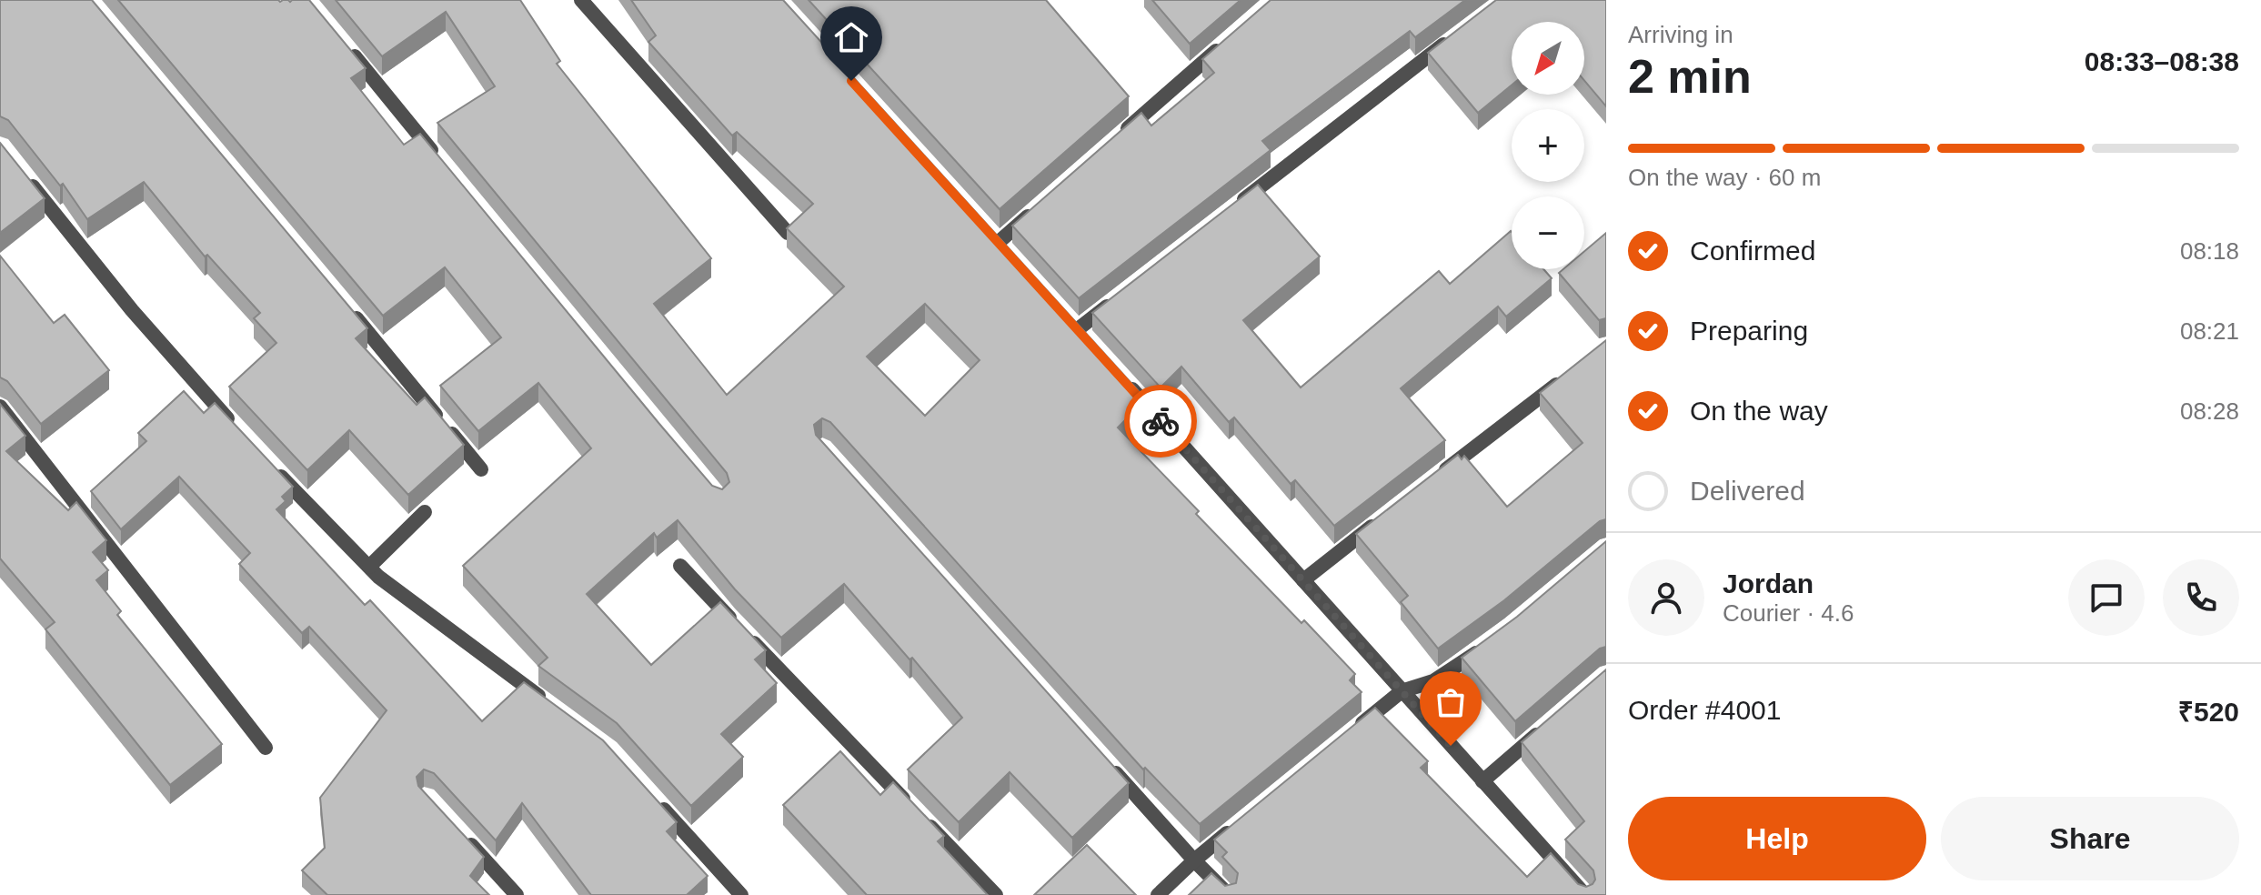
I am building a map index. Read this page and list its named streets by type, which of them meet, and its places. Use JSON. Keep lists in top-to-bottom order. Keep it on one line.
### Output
{"north":"bottom left","page":{"heading":["2 min","Arriving in","08:33–08:38"],"panel":["Jordan","Courier · 4.6","Order #4001","₹520"],"map_buttons":["+","−"],"bar":"On the way · 60 m","list":[["Confirmed","08:18"],["Preparing","08:21"],["On the way","08:28"],"Delivered"],"buttons":["Help","Share"]}}
